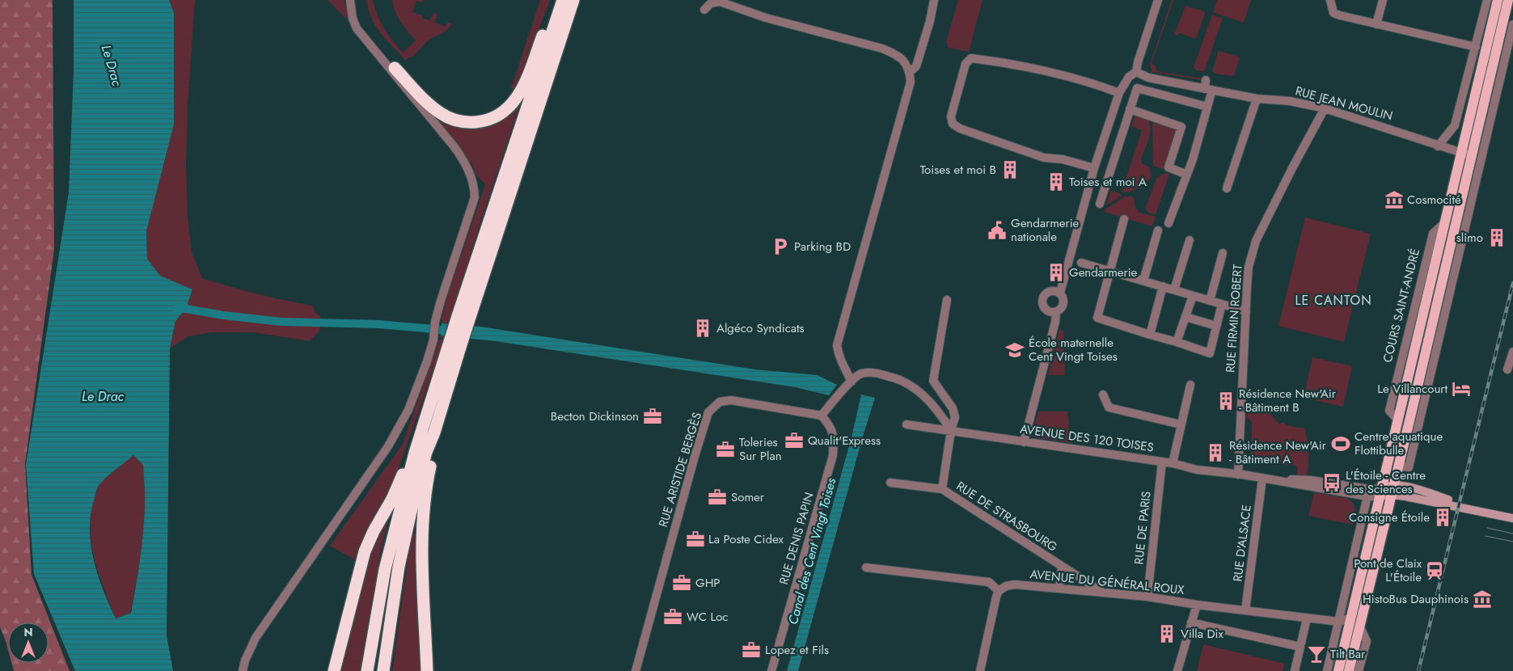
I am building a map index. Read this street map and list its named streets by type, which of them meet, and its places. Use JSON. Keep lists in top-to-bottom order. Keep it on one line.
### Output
{"streets":{"main road":["COURS SAINT-ANDRÉ"],"street":["RUE JEAN MOULIN","RUE FIRMIN ROBERT","AVENUE DES 120 TOISES","RUE ARISTIDE BERGÈS","RUE DE STRASBOURG","RUE DE PARIS","RUE DENIS PAPIN","RUE D'ALSACE","AVENUE DU GÉNÉRAL ROUX"]},"crossings":[["RUE JEAN MOULIN","COURS SAINT-ANDRÉ"],["RUE JEAN MOULIN","RUE FIRMIN ROBERT"],["COURS SAINT-ANDRÉ","AVENUE DES 120 TOISES"],["COURS SAINT-ANDRÉ","AVENUE DU GÉNÉRAL ROUX"],["RUE FIRMIN ROBERT","AVENUE DES 120 TOISES"],["AVENUE DES 120 TOISES","RUE DE PARIS"],["AVENUE DES 120 TOISES","RUE D'ALSACE"],["RUE ARISTIDE BERGÈS","RUE DENIS PAPIN"],["RUE DE STRASBOURG","AVENUE DU GÉNÉRAL ROUX"],["RUE DE PARIS","AVENUE DU GÉNÉRAL ROUX"],["RUE D'ALSACE","AVENUE DU GÉNÉRAL ROUX"]],"districts":["LE CANTON"],"water":["Le Drac","Canal des Cent Vingt Toises"],"places":{"building":["Toises et moi B","Toises et moi A","slimo","Gendarmerie","Algéco Syndicats","Résidence New'Air - Bâtiment B","Résidence New'Air - Bâtiment A","Consigne Étoile","Villa Dix"],"museum":["Cosmocité","HistoBus Dauphinois"],"public building":["Gendarmerie nationale"],"parking":["Parking BD"],"school or university":["École maternelle Cent Vingt Toises"],"hotel":["Le Villancourt"],"office":["Becton Dickinson","Qualit'Express","Toleries Sur Plan","Somer","La Poste Cidex","GHP","WC Loc","Lopez et Fils"],"sports":["Centre aquatique Flottibulle"],"bus stop":["L'Étoile - Centre des Sciences"],"station":["Pont de Claix L'Étoile"],"bar":["Tilt Bar"]},"north":"top"}
